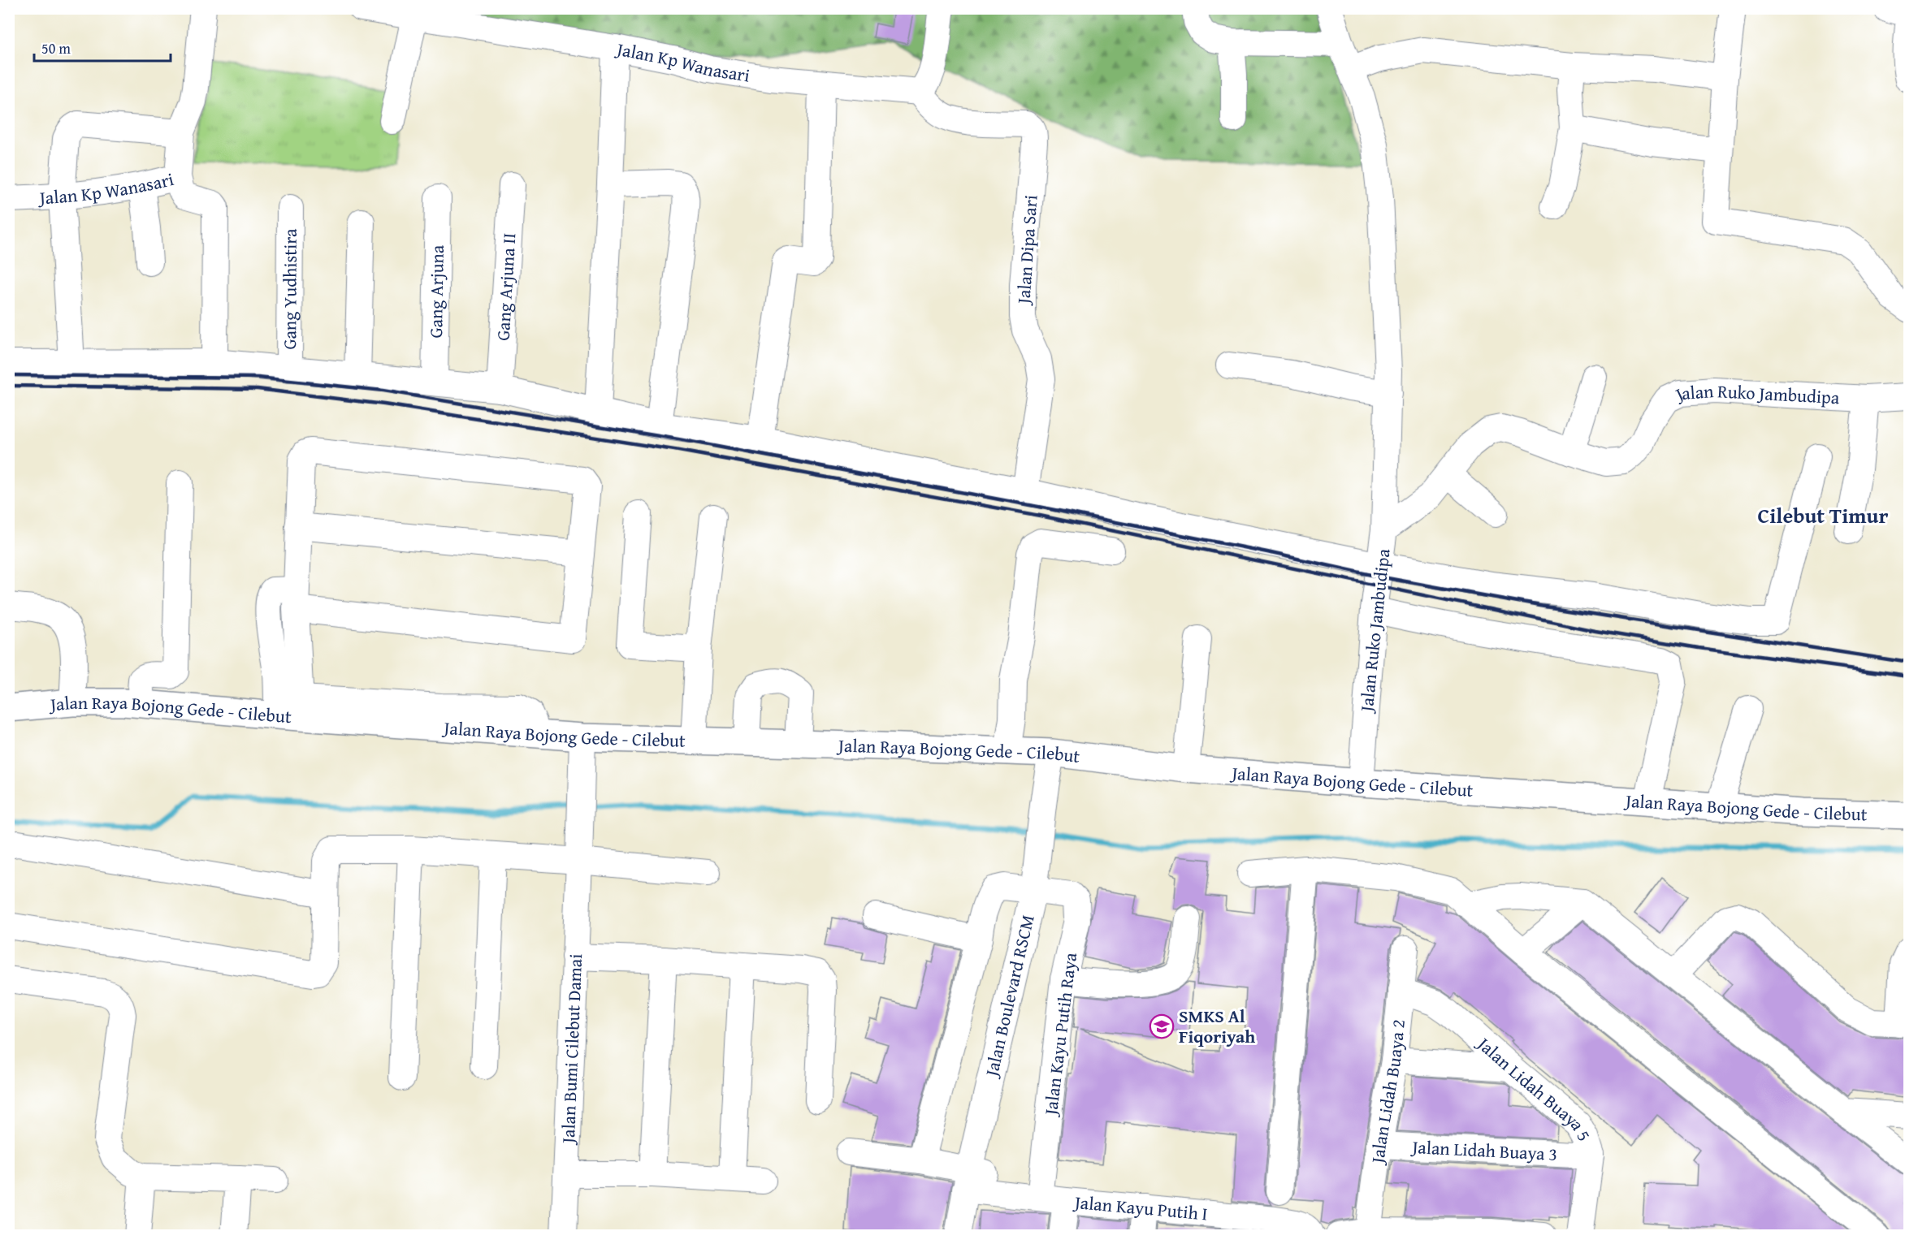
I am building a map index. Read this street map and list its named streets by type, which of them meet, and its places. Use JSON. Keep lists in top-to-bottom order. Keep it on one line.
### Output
{"streets":{"main road":["Jalan Raya Bojong Gede - Cilebut"],"street":["Jalan Kp Wanasari","Jalan Dipa Sari","Gang Arjuna II","Gang Yudhistira","Gang Arjuna","Jalan Ruko Jambudipa","Jalan Boulevard RSCM","Jalan Kayu Putih Raya","Jalan Bumi Cilebut Damai","Jalan Lidah Buaya 2","Jalan Lidah Buaya 5","Jalan Lidah Buaya 3","Jalan Kayu Putih I"]},"crossings":[["Jalan Kp Wanasari","Jalan Dipa Sari"],["Jalan Ruko Jambudipa","Jalan Raya Bojong Gede - Cilebut"],["Jalan Raya Bojong Gede - Cilebut","Jalan Boulevard RSCM"],["Jalan Raya Bojong Gede - Cilebut","Jalan Bumi Cilebut Damai"],["Jalan Boulevard RSCM","Jalan Kayu Putih Raya"],["Jalan Boulevard RSCM","Jalan Kayu Putih I"],["Jalan Kayu Putih Raya","Jalan Kayu Putih I"],["Jalan Lidah Buaya 2","Jalan Lidah Buaya 5"],["Jalan Lidah Buaya 2","Jalan Lidah Buaya 3"],["Jalan Lidah Buaya 5","Jalan Lidah Buaya 3"]],"districts":["Cilebut Timur"],"places":{"school or university":["SMKS Al Fiqoriyah"]},"scale_bar":"50 m"}
